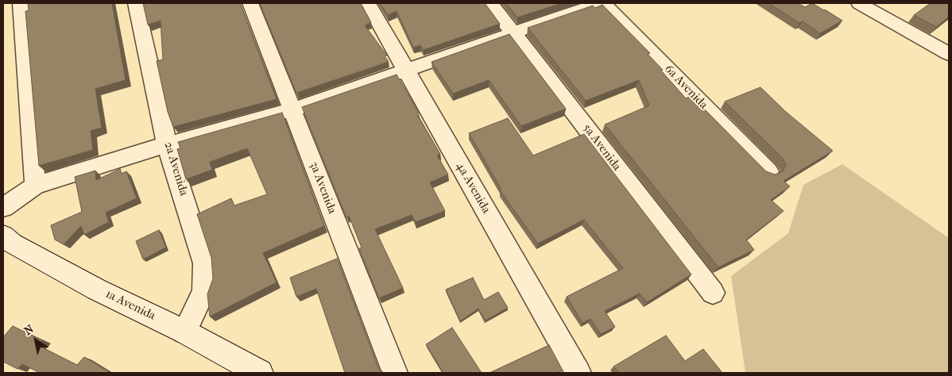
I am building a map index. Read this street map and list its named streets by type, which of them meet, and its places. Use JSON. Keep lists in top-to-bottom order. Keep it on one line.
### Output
{"streets":{"street":["6a Avenida","5a Avenida","2a Avenida","3a Avenida","4a Avenida","1a Avenida"]},"crossings":[["2a Avenida","1a Avenida"]],"north":"top left"}
